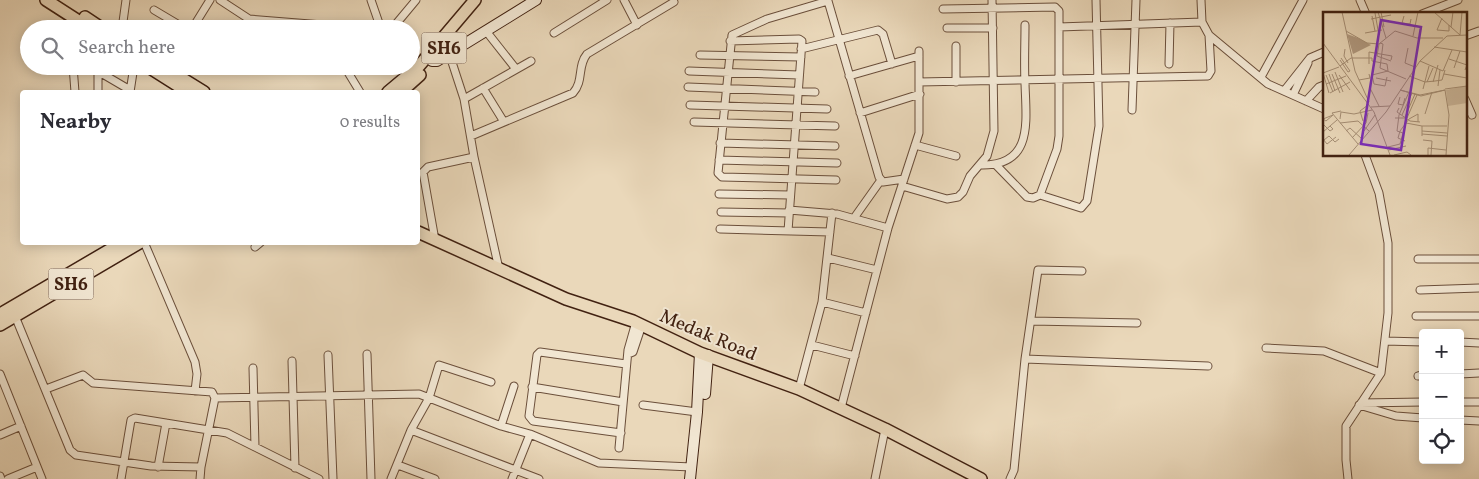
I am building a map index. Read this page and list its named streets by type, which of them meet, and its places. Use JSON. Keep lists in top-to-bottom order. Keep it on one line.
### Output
{"streets":{"main road":["SH6","Medak Road"]},"page":{"search":"Search here","heading":["Nearby","0 results"],"map_buttons":["+","−"]}}
